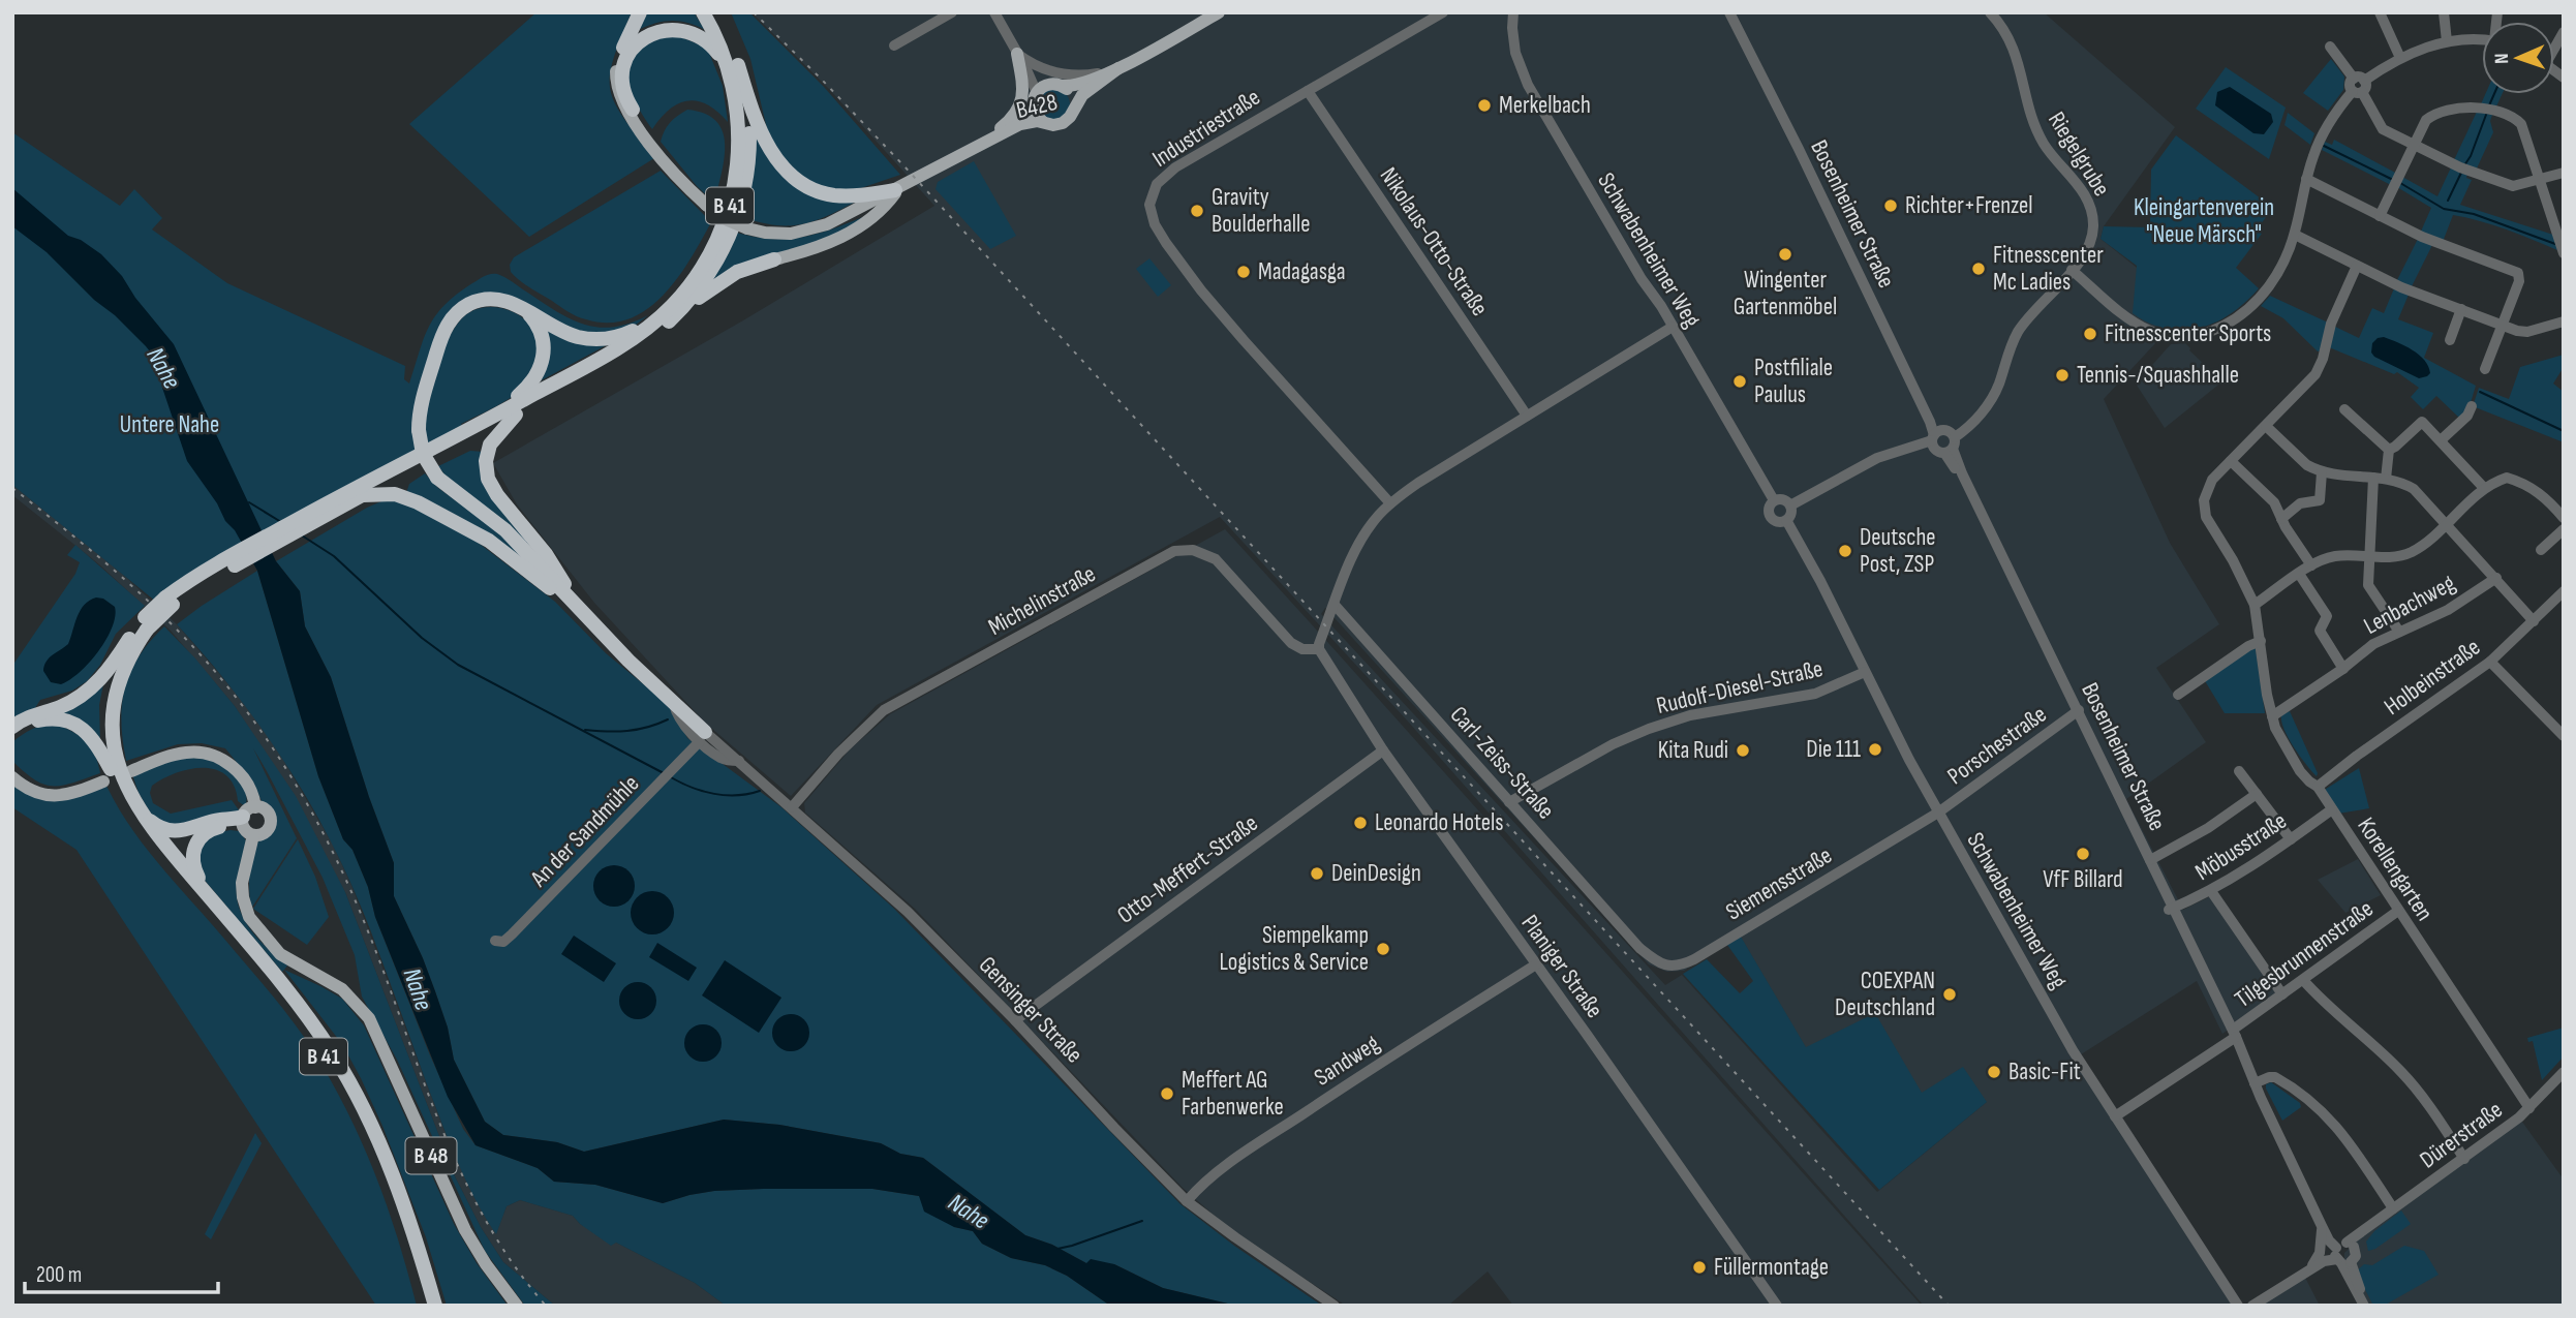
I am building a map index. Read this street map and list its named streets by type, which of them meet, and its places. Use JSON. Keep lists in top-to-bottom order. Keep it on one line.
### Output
{"streets":{"highway":["B 41"],"main road":["B428","B 48"],"street":["Industriestraße","Riegelgrube","Bosenheimer Straße","Nikolaus-Otto-Straße","Schwabenheimer Weg","Michelinstraße","Lenbachweg","Holbeinstraße","Rudolf-Diesel-Straße","Porschestraße","Carl-Zeiss-Straße","An der Sandmühle","Möbusstraße","Otto-Meffert-Straße","Korellengarten","Siemensstraße","Tilgesbrunnenstraße","Planiger Straße","Gensinger Straße","Sandweg","Dürerstraße"]},"crossings":[["Industriestraße","Nikolaus-Otto-Straße"],["Riegelgrube","Bosenheimer Straße"],["Bosenheimer Straße","Porschestraße"],["Bosenheimer Straße","Möbusstraße"],["Bosenheimer Straße","Tilgesbrunnenstraße"],["Bosenheimer Straße","Dürerstraße"],["Schwabenheimer Weg","Rudolf-Diesel-Straße"],["Schwabenheimer Weg","Porschestraße"],["Schwabenheimer Weg","Siemensstraße"],["Schwabenheimer Weg","Tilgesbrunnenstraße"],["Michelinstraße","Planiger Straße"],["Michelinstraße","Gensinger Straße"],["Lenbachweg","Korellengarten"],["Holbeinstraße","Korellengarten"],["Rudolf-Diesel-Straße","Carl-Zeiss-Straße"],["Porschestraße","Siemensstraße"],["Carl-Zeiss-Straße","Siemensstraße"],["An der Sandmühle","Gensinger Straße"],["Möbusstraße","Korellengarten"],["Otto-Meffert-Straße","Planiger Straße"],["Otto-Meffert-Straße","Gensinger Straße"],["Korellengarten","Tilgesbrunnenstraße"],["Korellengarten","Dürerstraße"],["Planiger Straße","Sandweg"],["Gensinger Straße","Sandweg"]],"water":["Nahe"],"parks":["Kleingartenverein \"Neue Märsch\"","Untere Nahe"],"places":["Merkelbach","Richter+Frenzel","Gravity Boulderhalle","Wingenter Gartenmöbel","Fitnesscenter Mc Ladies","Madagasga","Fitnesscenter Sports","Tennis-/Squashhalle","Postfiliale Paulus","Deutsche Post, ZSP","Die 111","Kita Rudi","Leonardo Hotels","VfF Billard","DeinDesign","Siempelkamp Logistics & Service","COEXPAN Deutschland","Basic-Fit","Meffert AG Farbenwerke","Füllermontage"],"scale_bar":"200 m","north":"left"}
